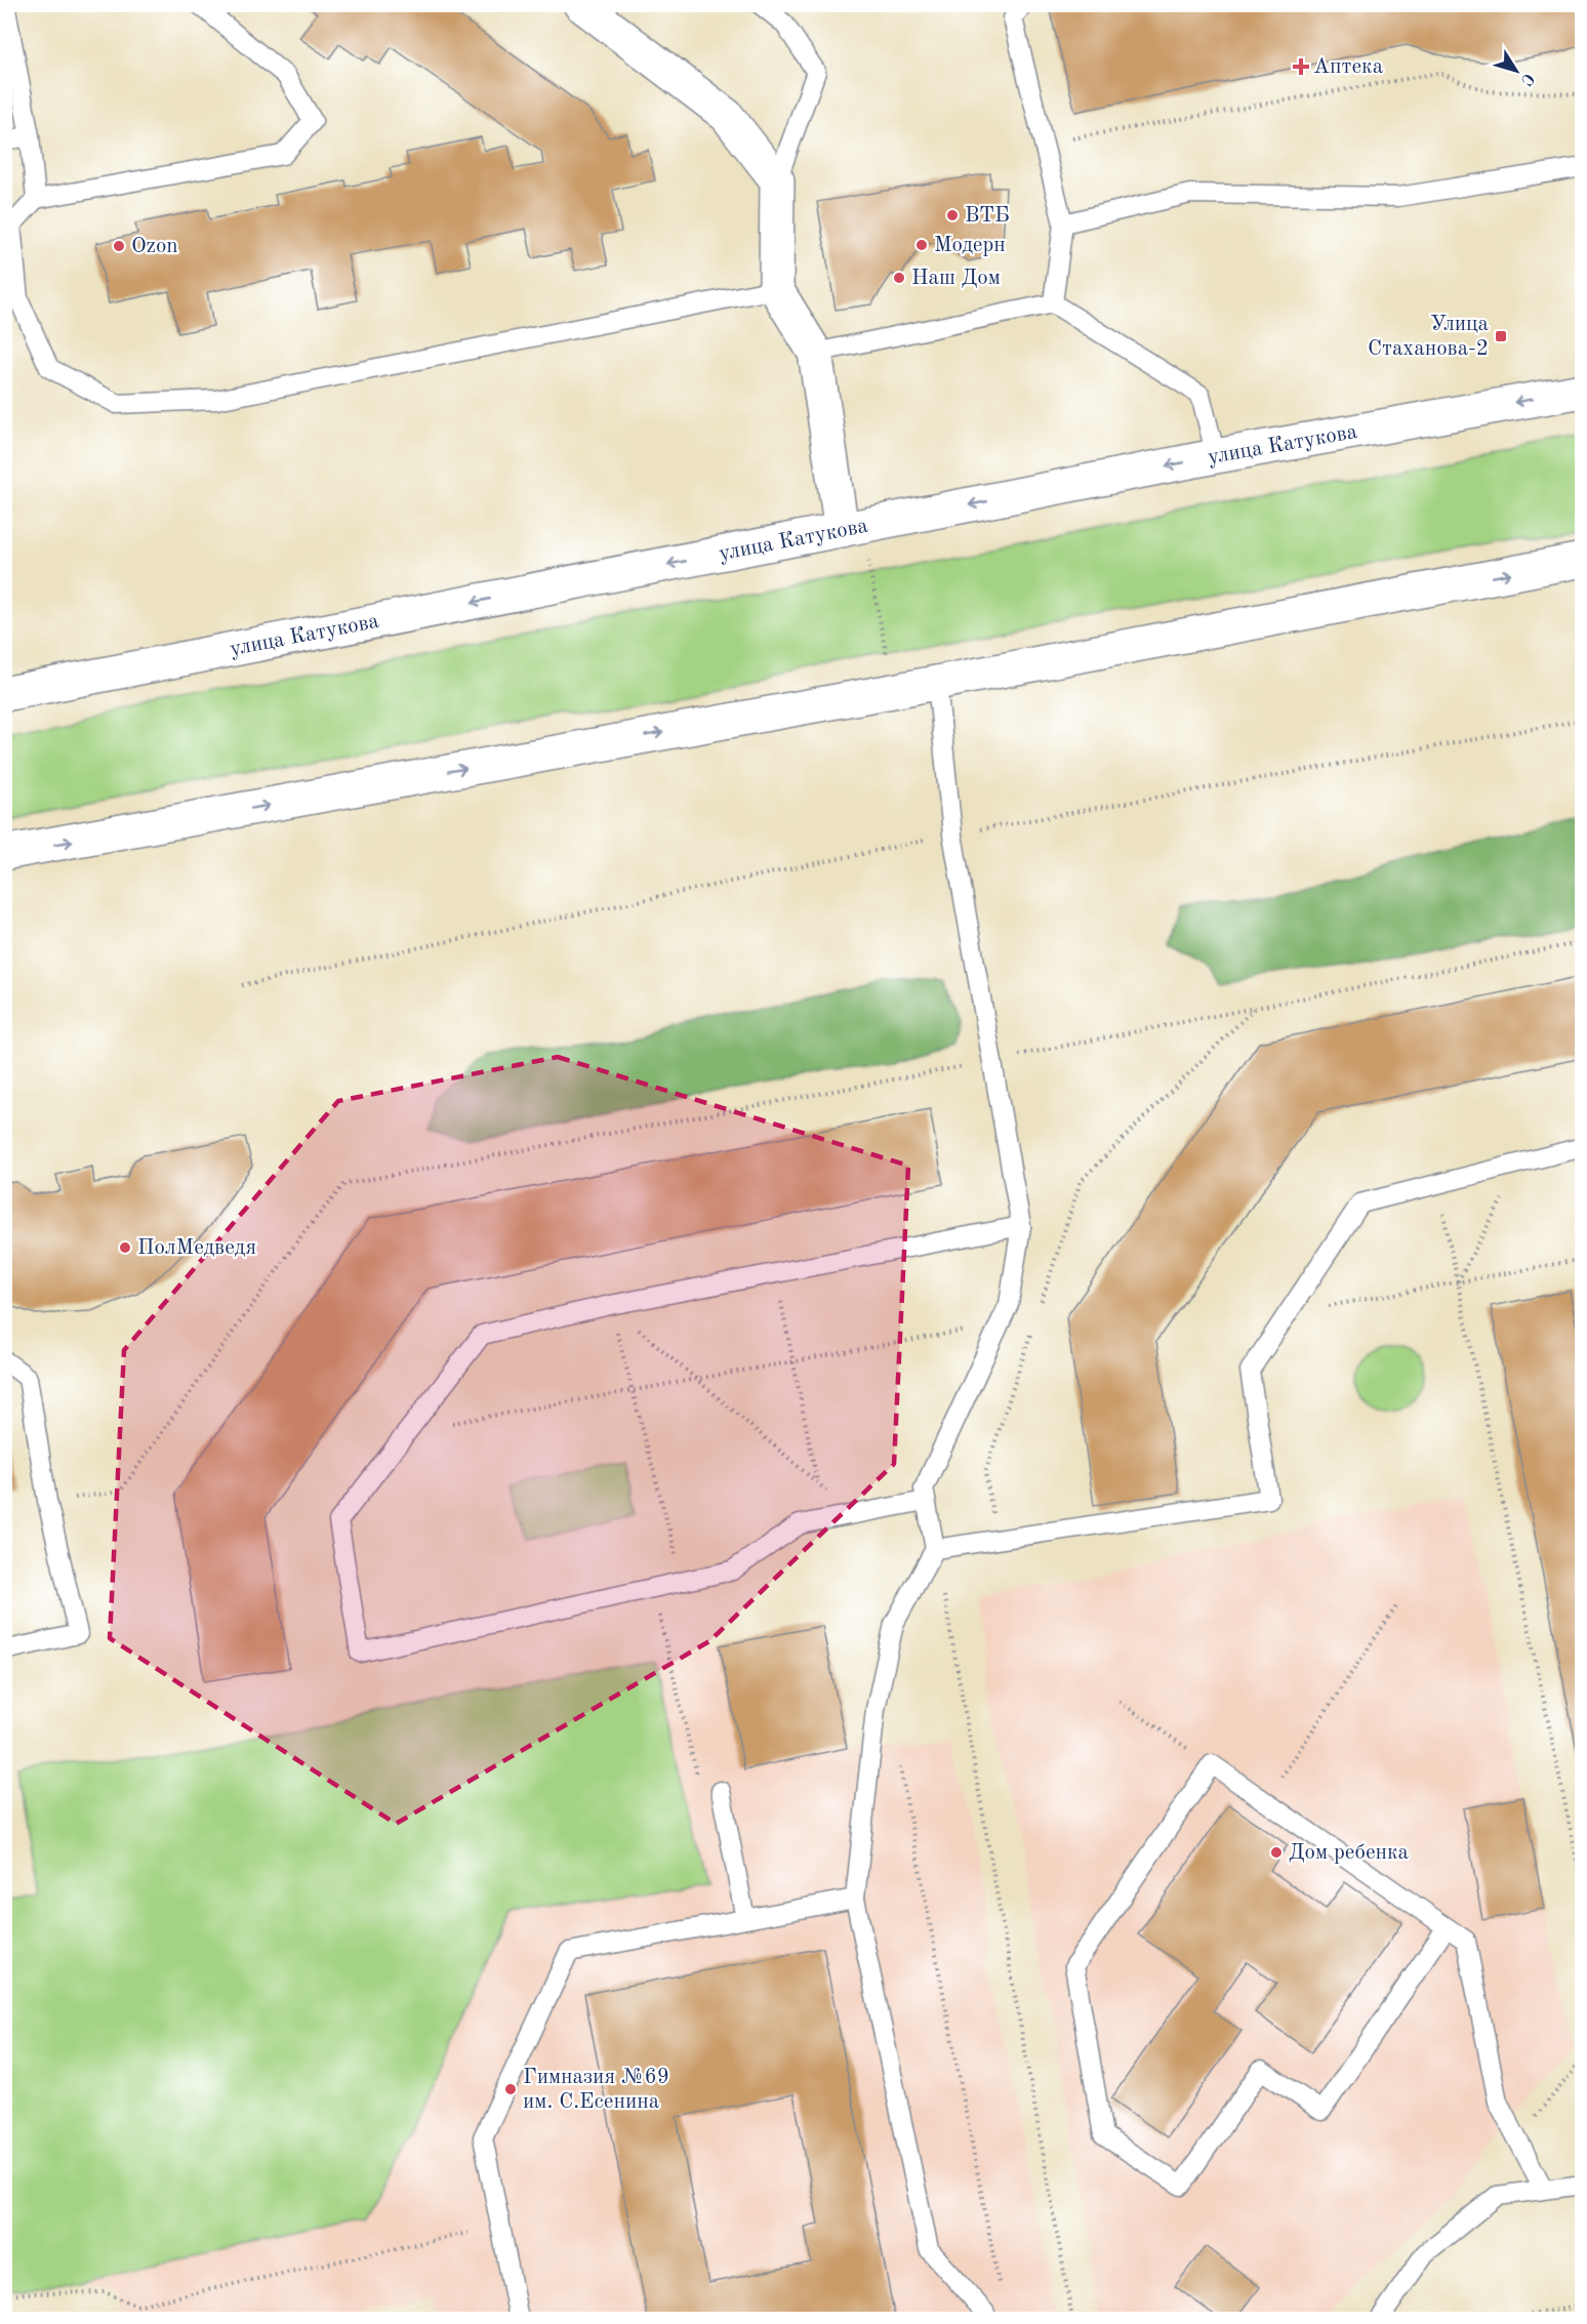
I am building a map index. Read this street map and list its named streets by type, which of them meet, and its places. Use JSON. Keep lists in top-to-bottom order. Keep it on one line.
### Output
{"streets":{"main road":["улица Катукова"]},"places":{"health":["Аптека"],"other":["ВТБ","Модерн","Ozon","Наш Дом","ПолМедведя","Дом ребенка","Гимназия №69 им. С.Есенина"],"transit":["Улица Стаханова-2"]},"north":"bottom right"}
